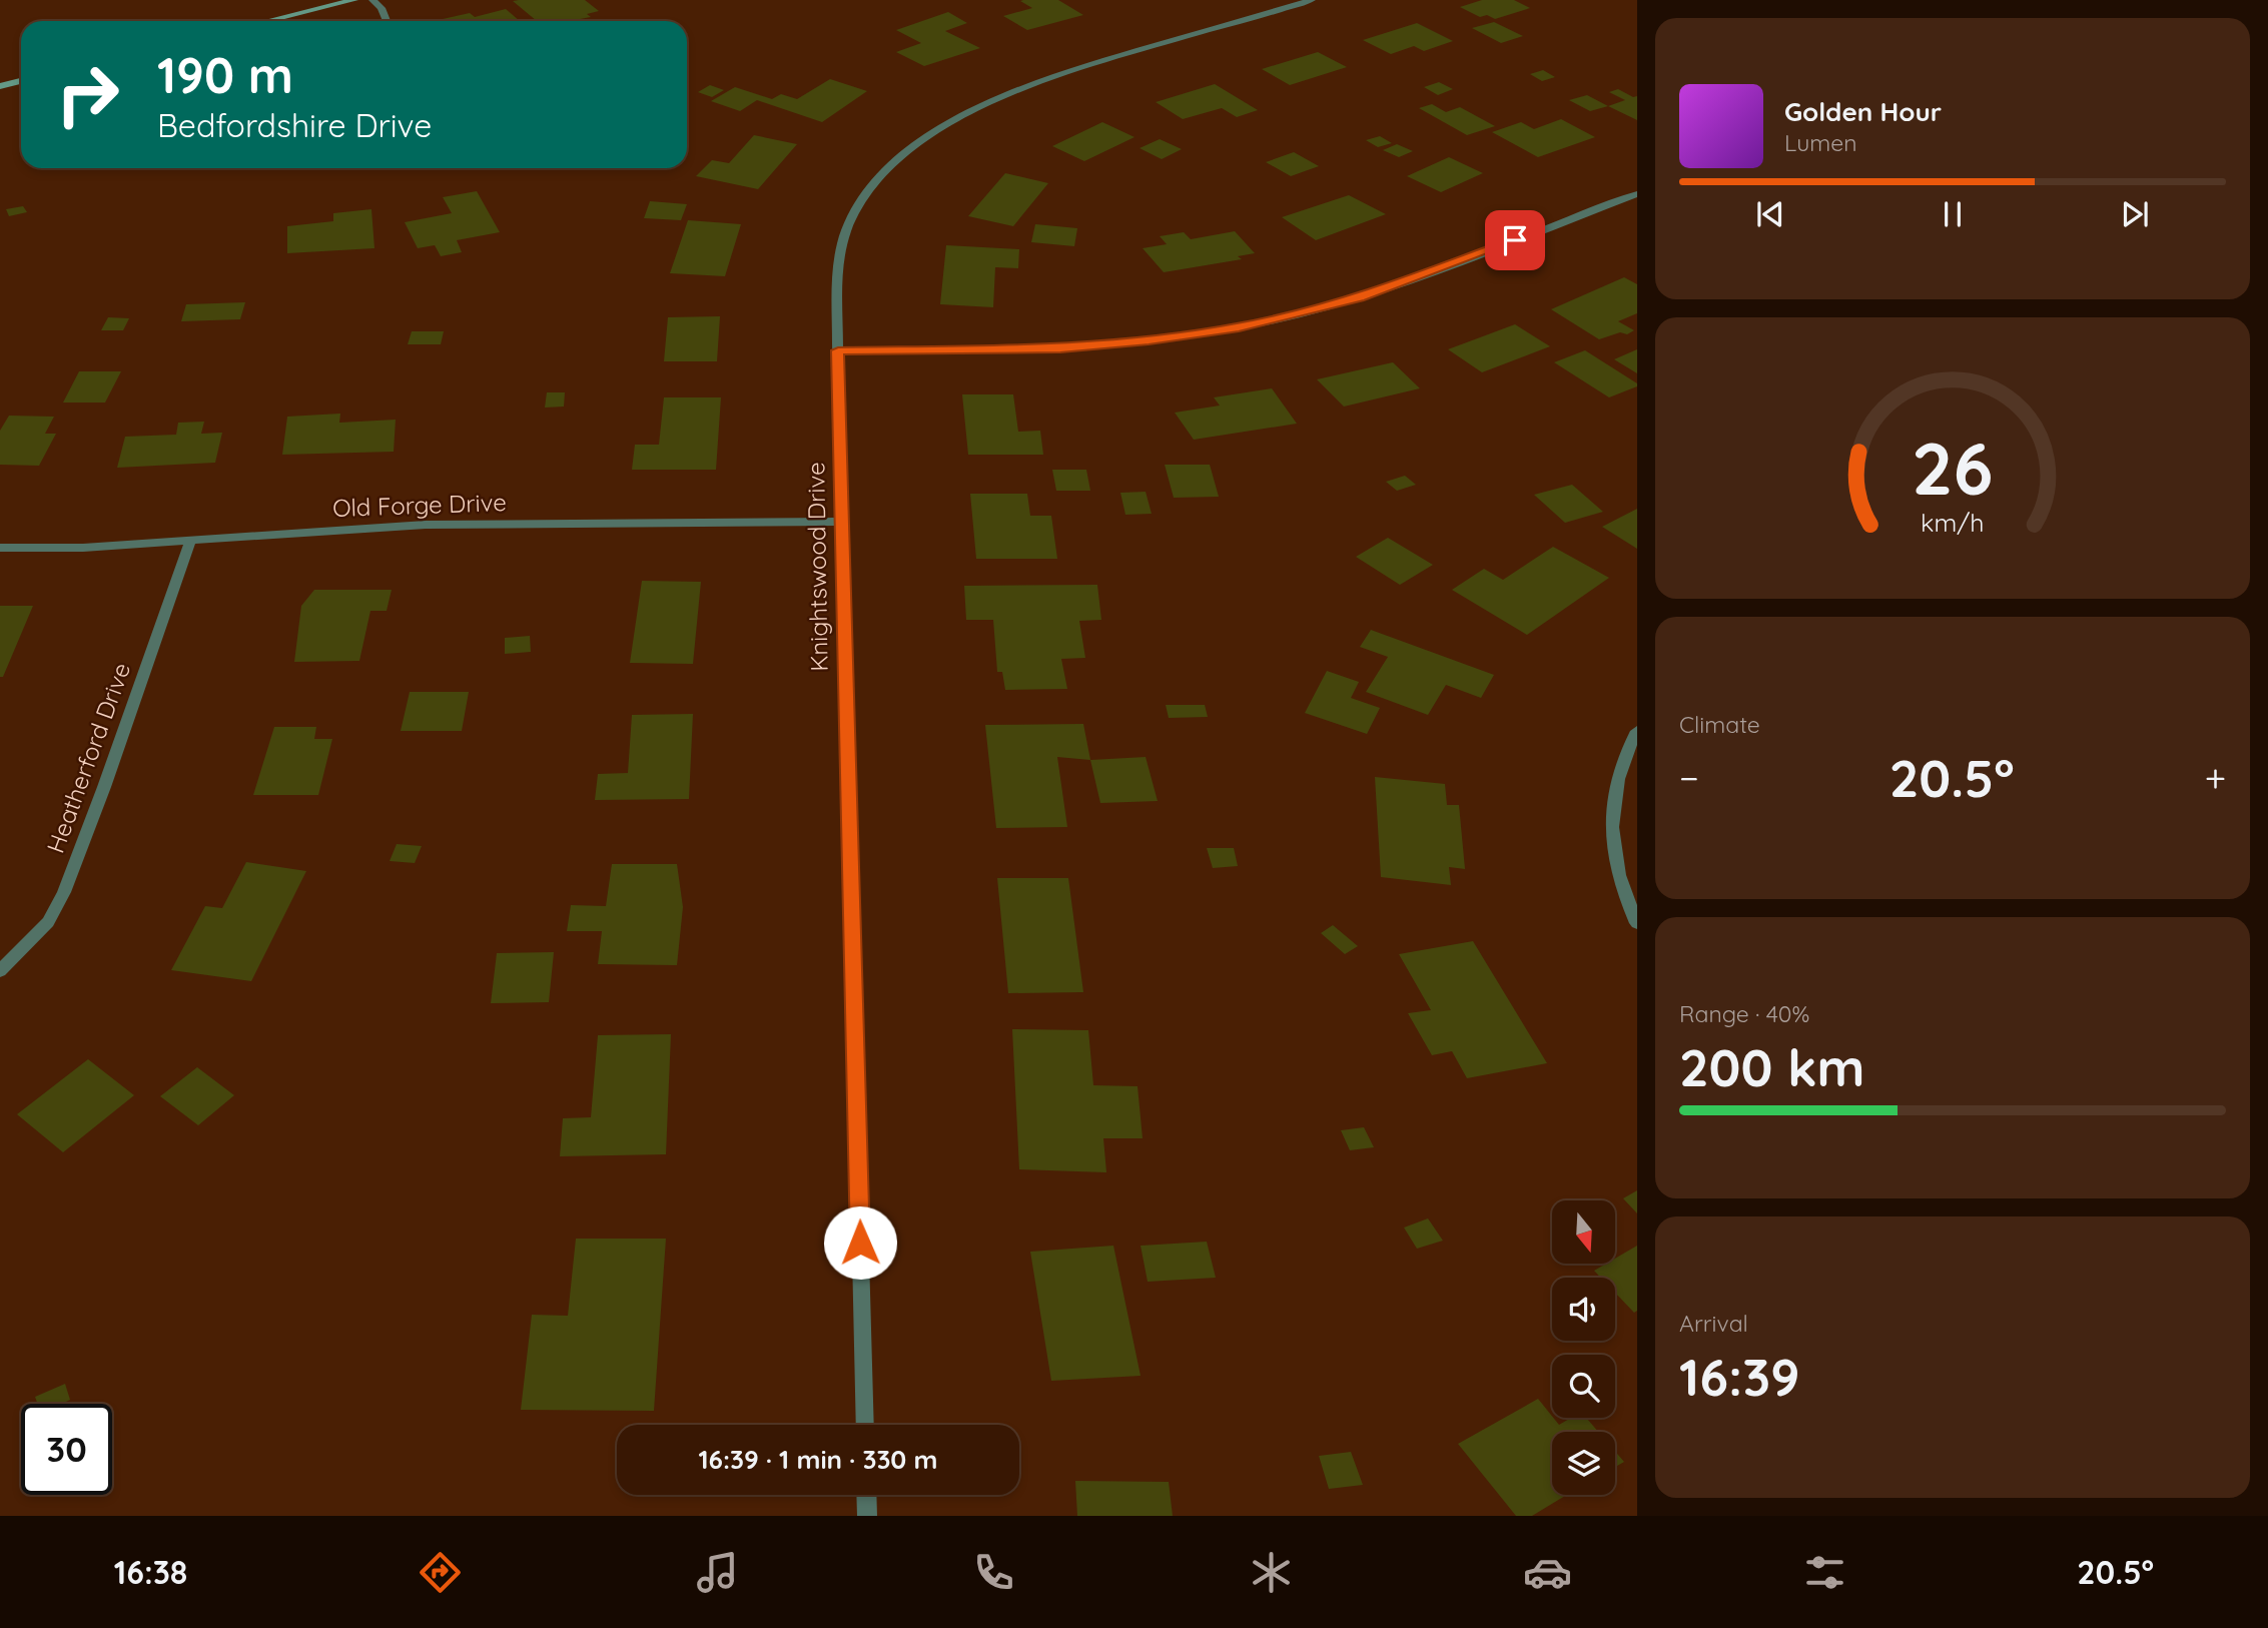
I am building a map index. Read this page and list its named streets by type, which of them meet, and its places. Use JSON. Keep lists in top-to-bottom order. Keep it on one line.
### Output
{"streets":{"street":["Old Forge Drive","Knightswood Drive","Heatherford Drive"]},"crossings":[["Old Forge Drive","Knightswood Drive"],["Old Forge Drive","Heatherford Drive"]],"north":"bottom","page":{"turn":["190 m","Bedfordshire Drive"],"song":["Golden Hour","Lumen"],"tile":["Climate",["Range · 40%","200 km"],["Arrival","16:39"]],"heat":["−","20.5°","+"],"limit":"30","trip":"16:39 · 1 min · 330 m","tabs":["16:38","20.5°"],"gauge":["26","km/h"]}}
